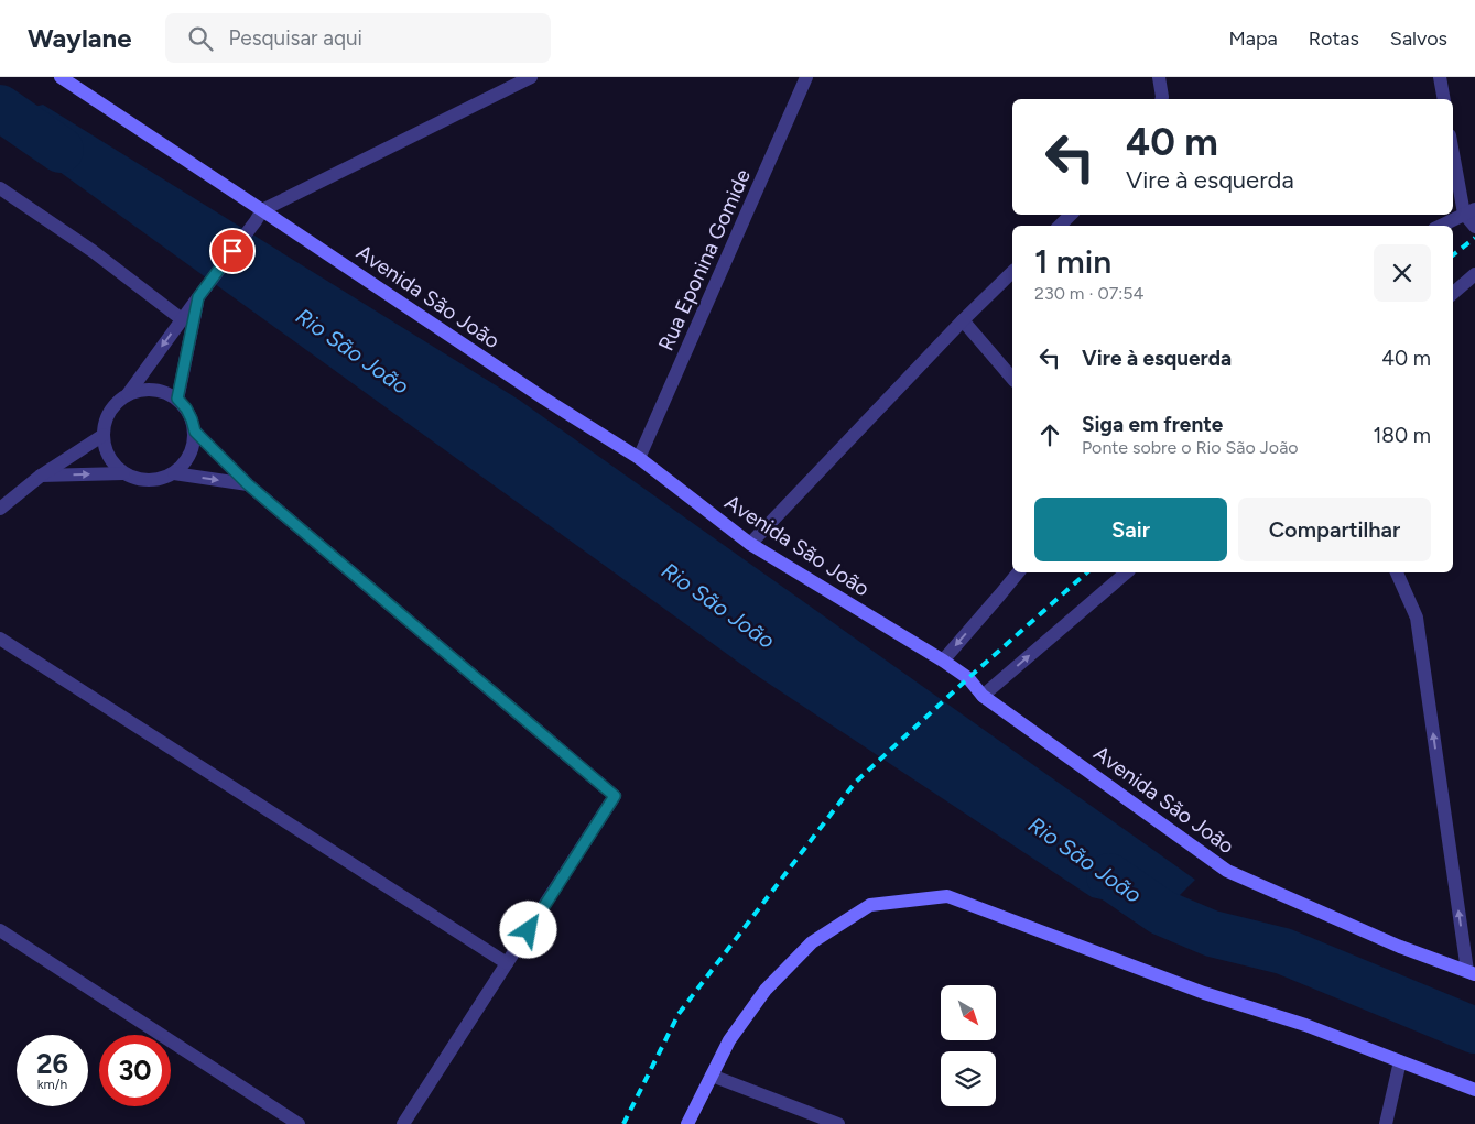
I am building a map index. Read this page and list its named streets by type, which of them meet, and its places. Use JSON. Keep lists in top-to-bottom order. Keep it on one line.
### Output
{"streets":{"street":["Rua Eponina Gomide","Avenida São João"]},"crossings":[["Rua Eponina Gomide","Avenida São João"]],"water":["Rio São João"],"north":"bottom right","page":{"header":"Waylane","search":"Pesquisar aqui","nav":["Mapa","Rotas","Salvos"],"turn":["40 m","Vire à esquerda"],"heading":["1 min","230 m · 07:54"],"list":[{"name":"Vire à esquerda","value":"40 m"},{"name":"Siga em frente","note":"Ponte sobre o Rio São João","value":"180 m"}],"buttons":["Sair","Compartilhar"],"speed":"26 km/h","limit":"30"}}
